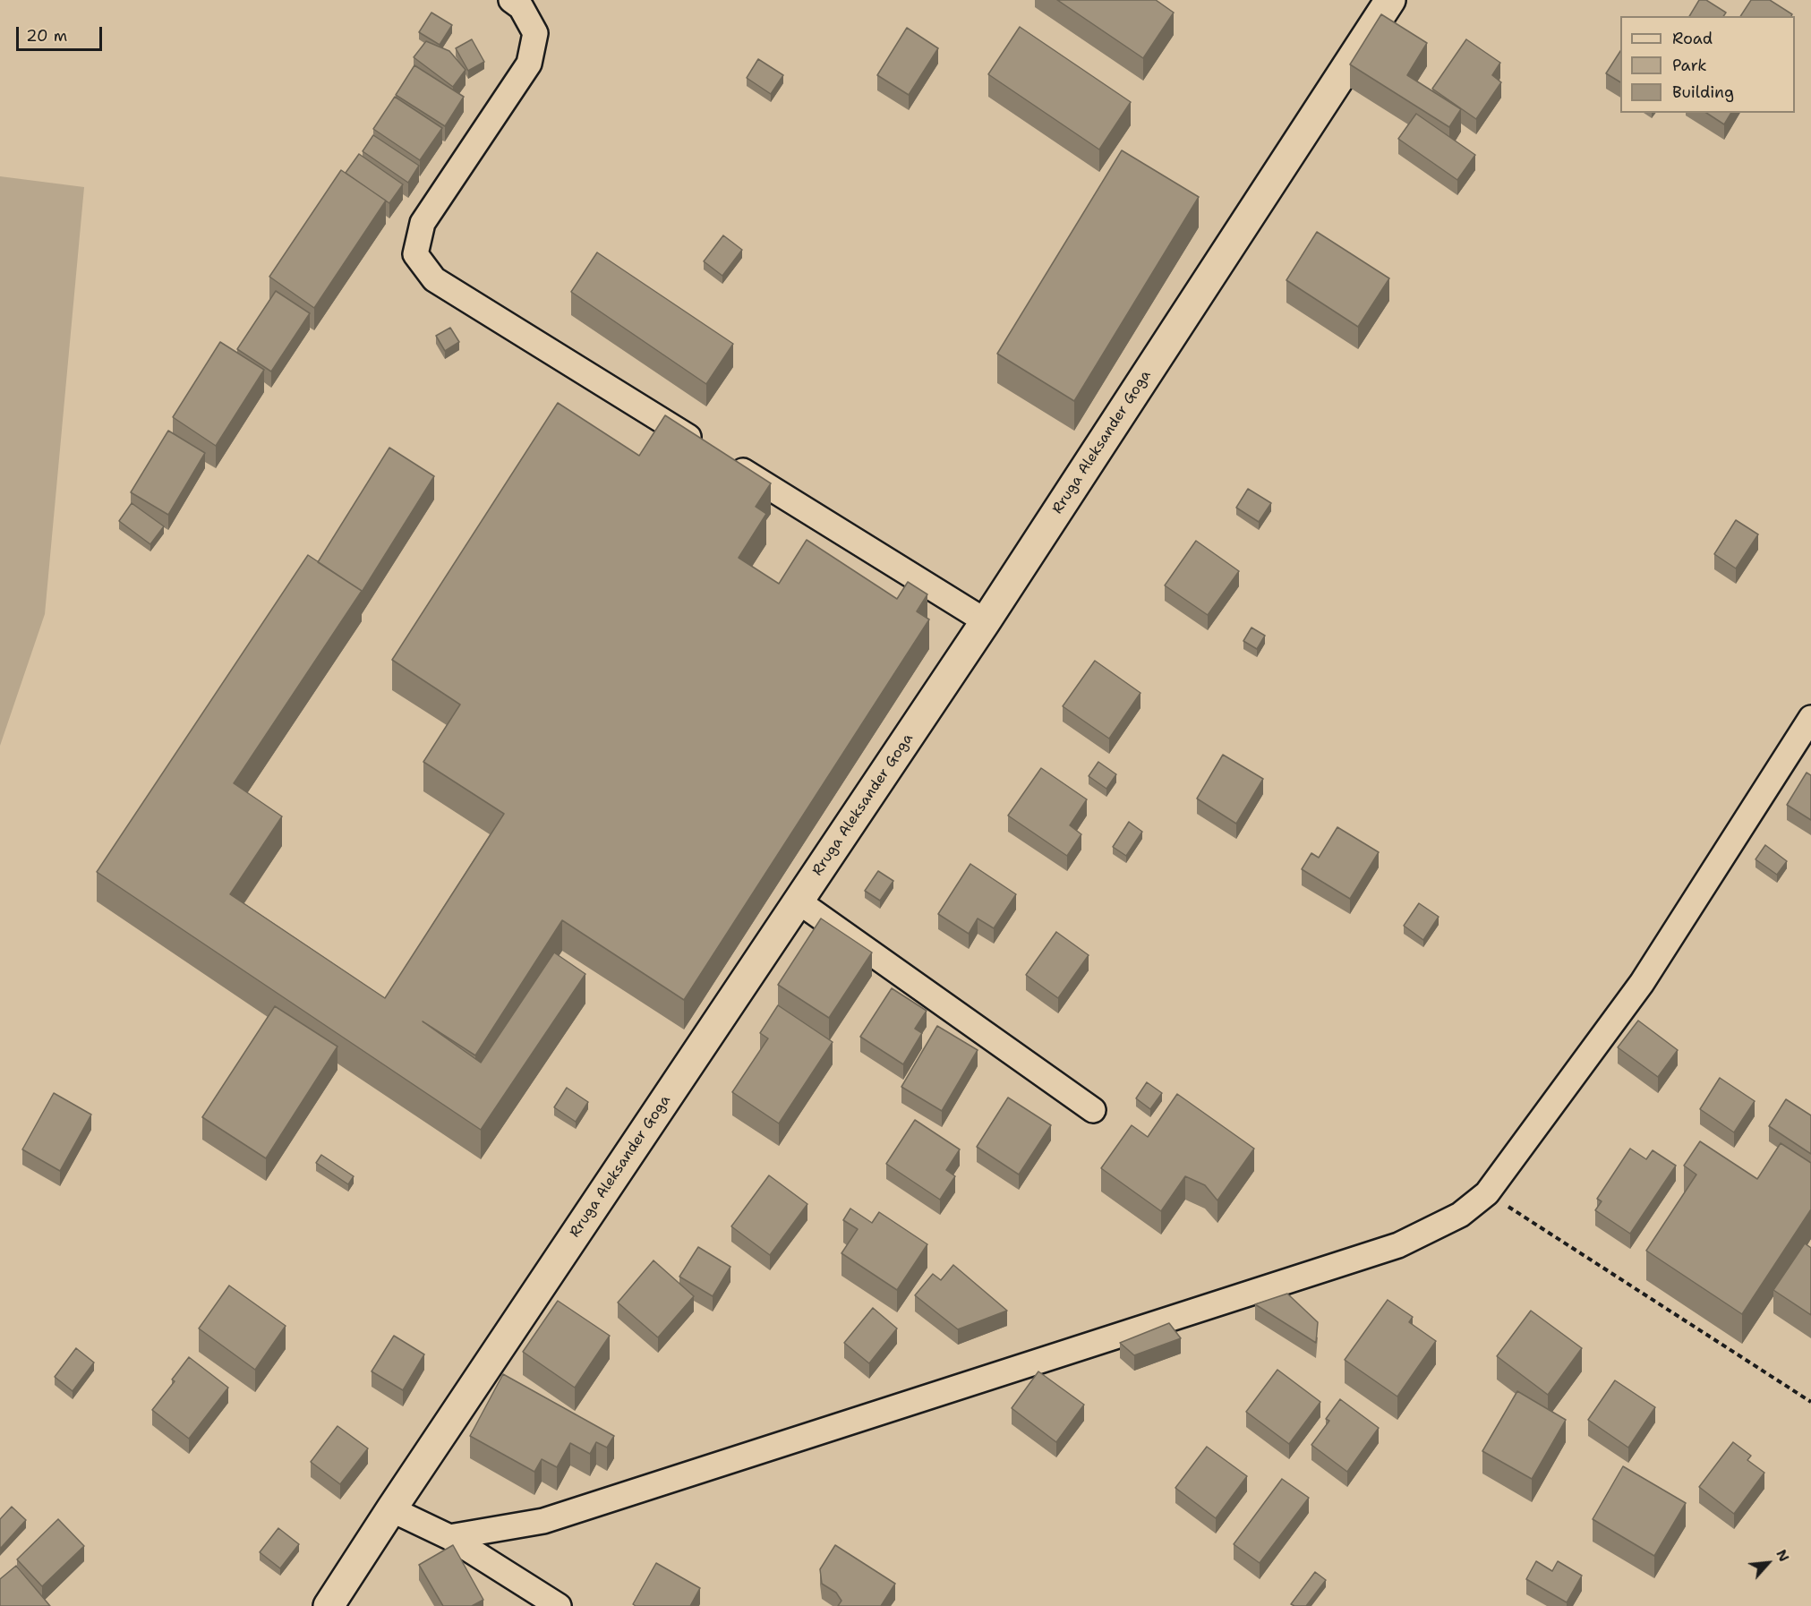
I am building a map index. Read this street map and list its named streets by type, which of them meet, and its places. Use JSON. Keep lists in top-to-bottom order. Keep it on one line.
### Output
{"streets":{"main road":["Rruga Aleksander Goga"]},"legend":["Road","Park","Building"],"scale_bar":"20 m","north":"top right"}
